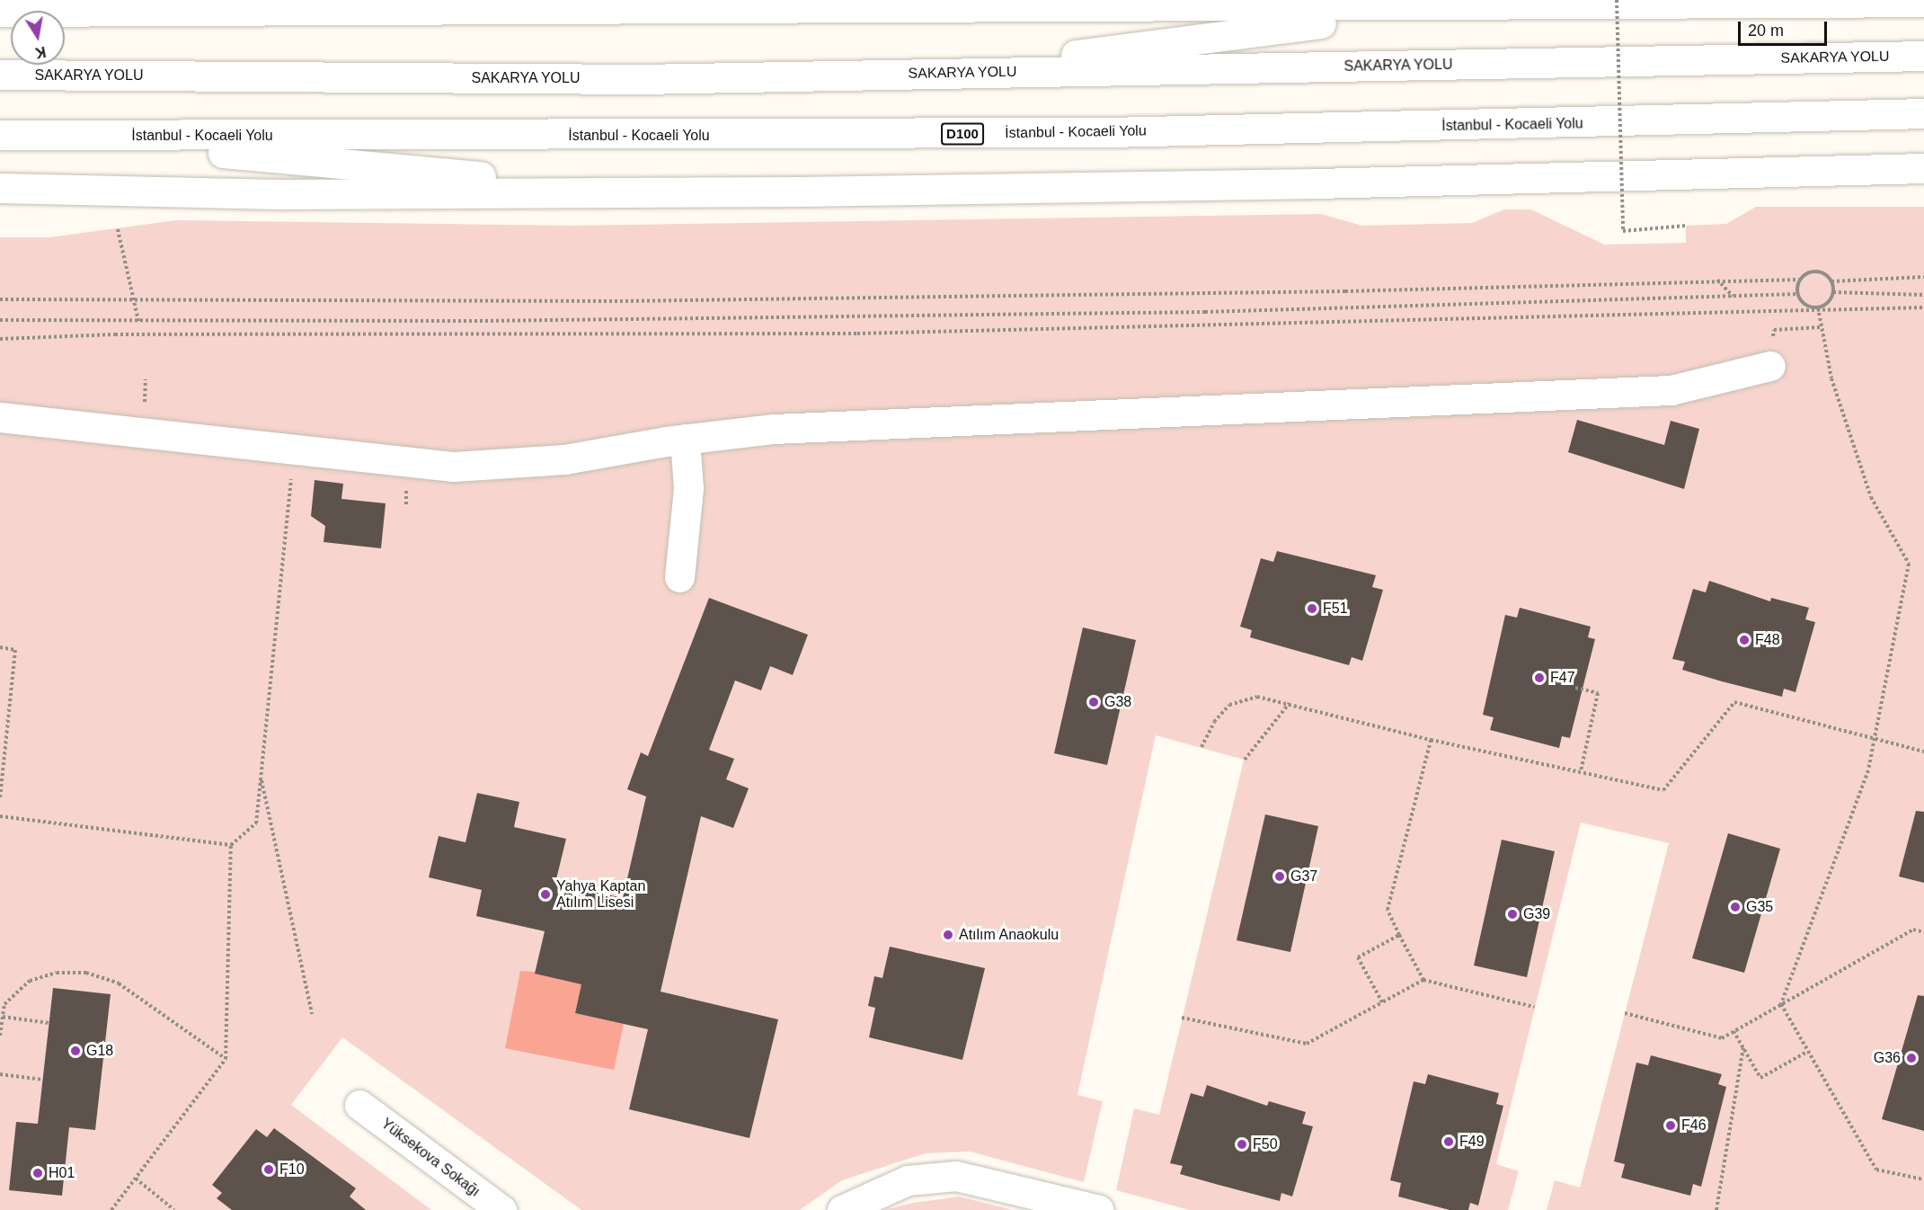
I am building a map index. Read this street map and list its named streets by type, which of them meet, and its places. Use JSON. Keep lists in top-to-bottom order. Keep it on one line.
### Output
{"streets":{"main road":["SAKARYA YOLU","İstanbul - Kocaeli Yolu","D100","Yüksekova Sokağı"]},"places":["F51","F48","F47","G38","G37","Yahya Kaptan Atılım Lisesi","G35","G39","Atılım Anaokulu","G18","G36","F46","F49","F50","F10","H01"],"scale_bar":"20 m","north":"bottom"}
